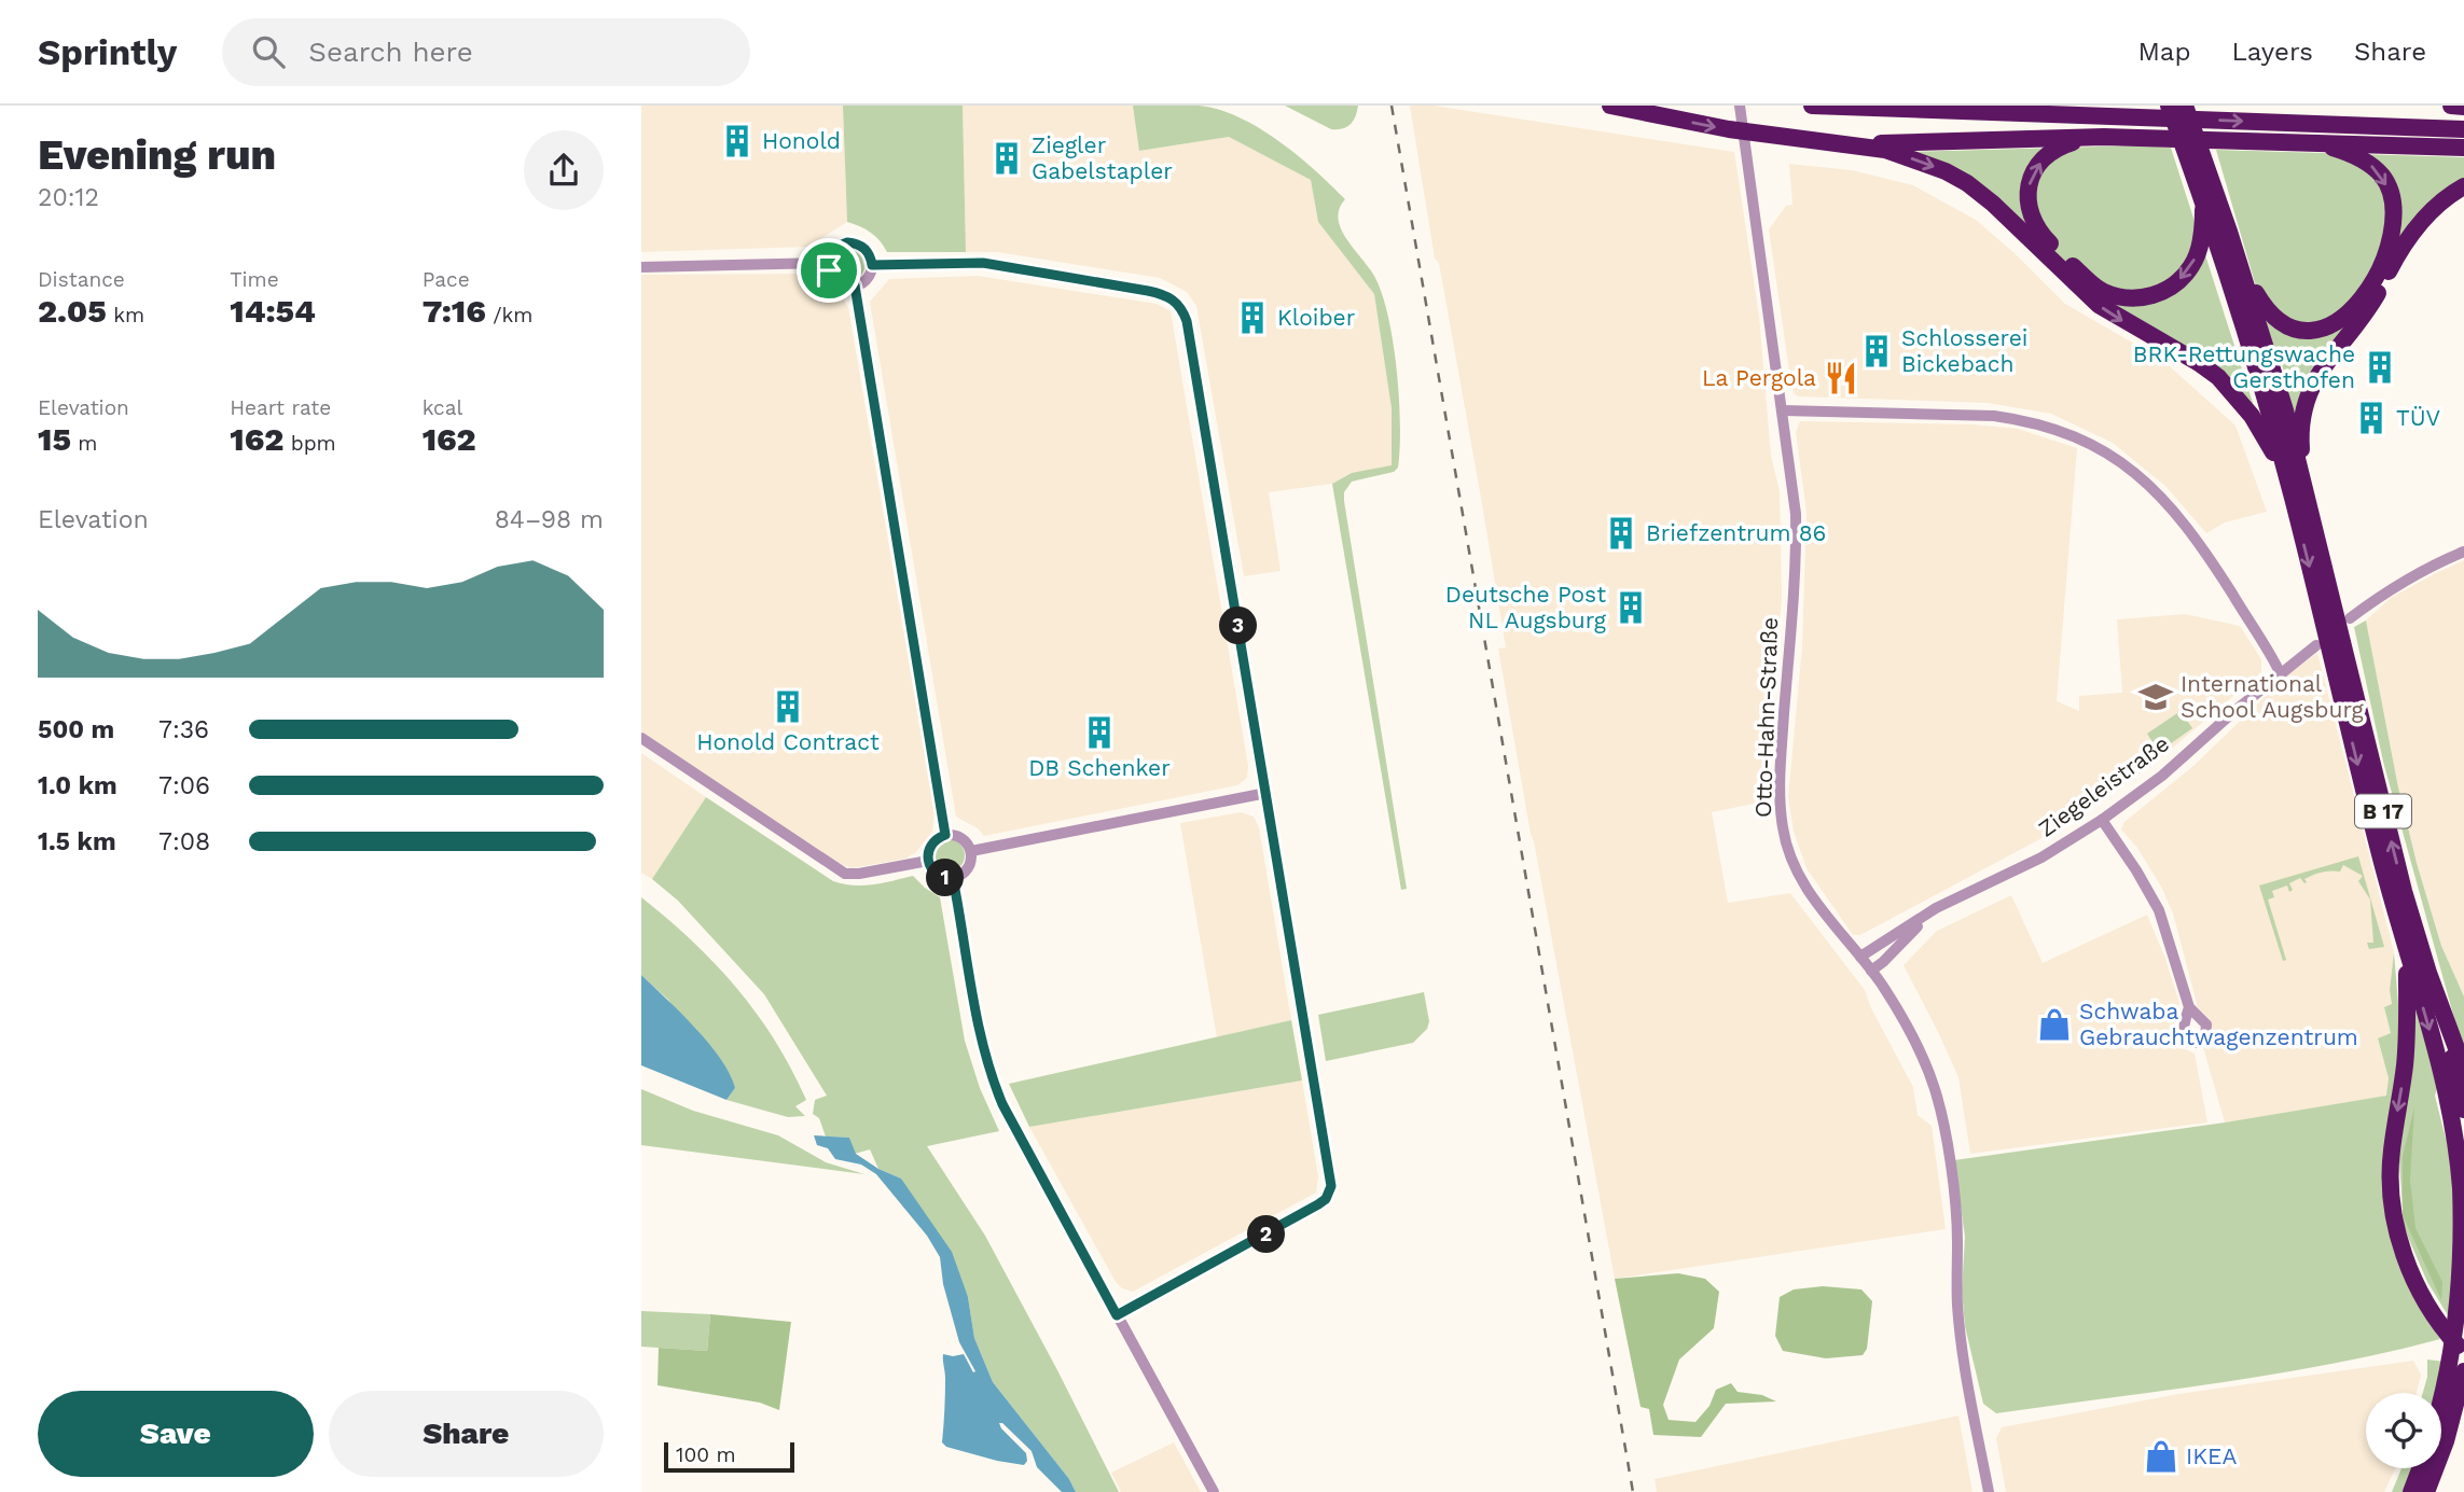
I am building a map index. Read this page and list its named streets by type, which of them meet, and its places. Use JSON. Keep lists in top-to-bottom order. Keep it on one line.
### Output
{"streets":{"highway":["B 17"],"street":["Otto-Hahn-Straße","Ziegeleistraße"]},"crossings":[["Otto-Hahn-Straße","Ziegeleistraße"]],"places":{"building":["Honold","Ziegler Gabelstapler","Kloiber","Schlosserei Bickebach","BRK-Rettungswache Gersthofen","TÜV","Briefzentrum 86","Deutsche Post NL Augsburg","Honold Contract","DB Schenker"],"restaurant":["La Pergola"],"school or university":["International School Augsburg"],"shop":["Schwaba Gebrauchtwagenzentrum","IKEA"]},"scale_bar":"100 m","page":{"header":"Sprintly","search":"Search here","nav":["Map","Layers","Share"],"heading":["Evening run","20:12"],"stats":[["Distance","2.05 km"],["Time","14:54"],["Pace","7:16 /km"],["Elevation","15 m"],["Heart rate","162 bpm"],["kcal","162"]],"chart":["Elevation","84–98 m"],"pins":["3","1","2"],"list":[{"name":"500 m","note":"7:36"},{"name":"1.0 km","note":"7:06"},{"name":"1.5 km","note":"7:08"}],"buttons":["Save","Share"],"scale":"100 m"}}
